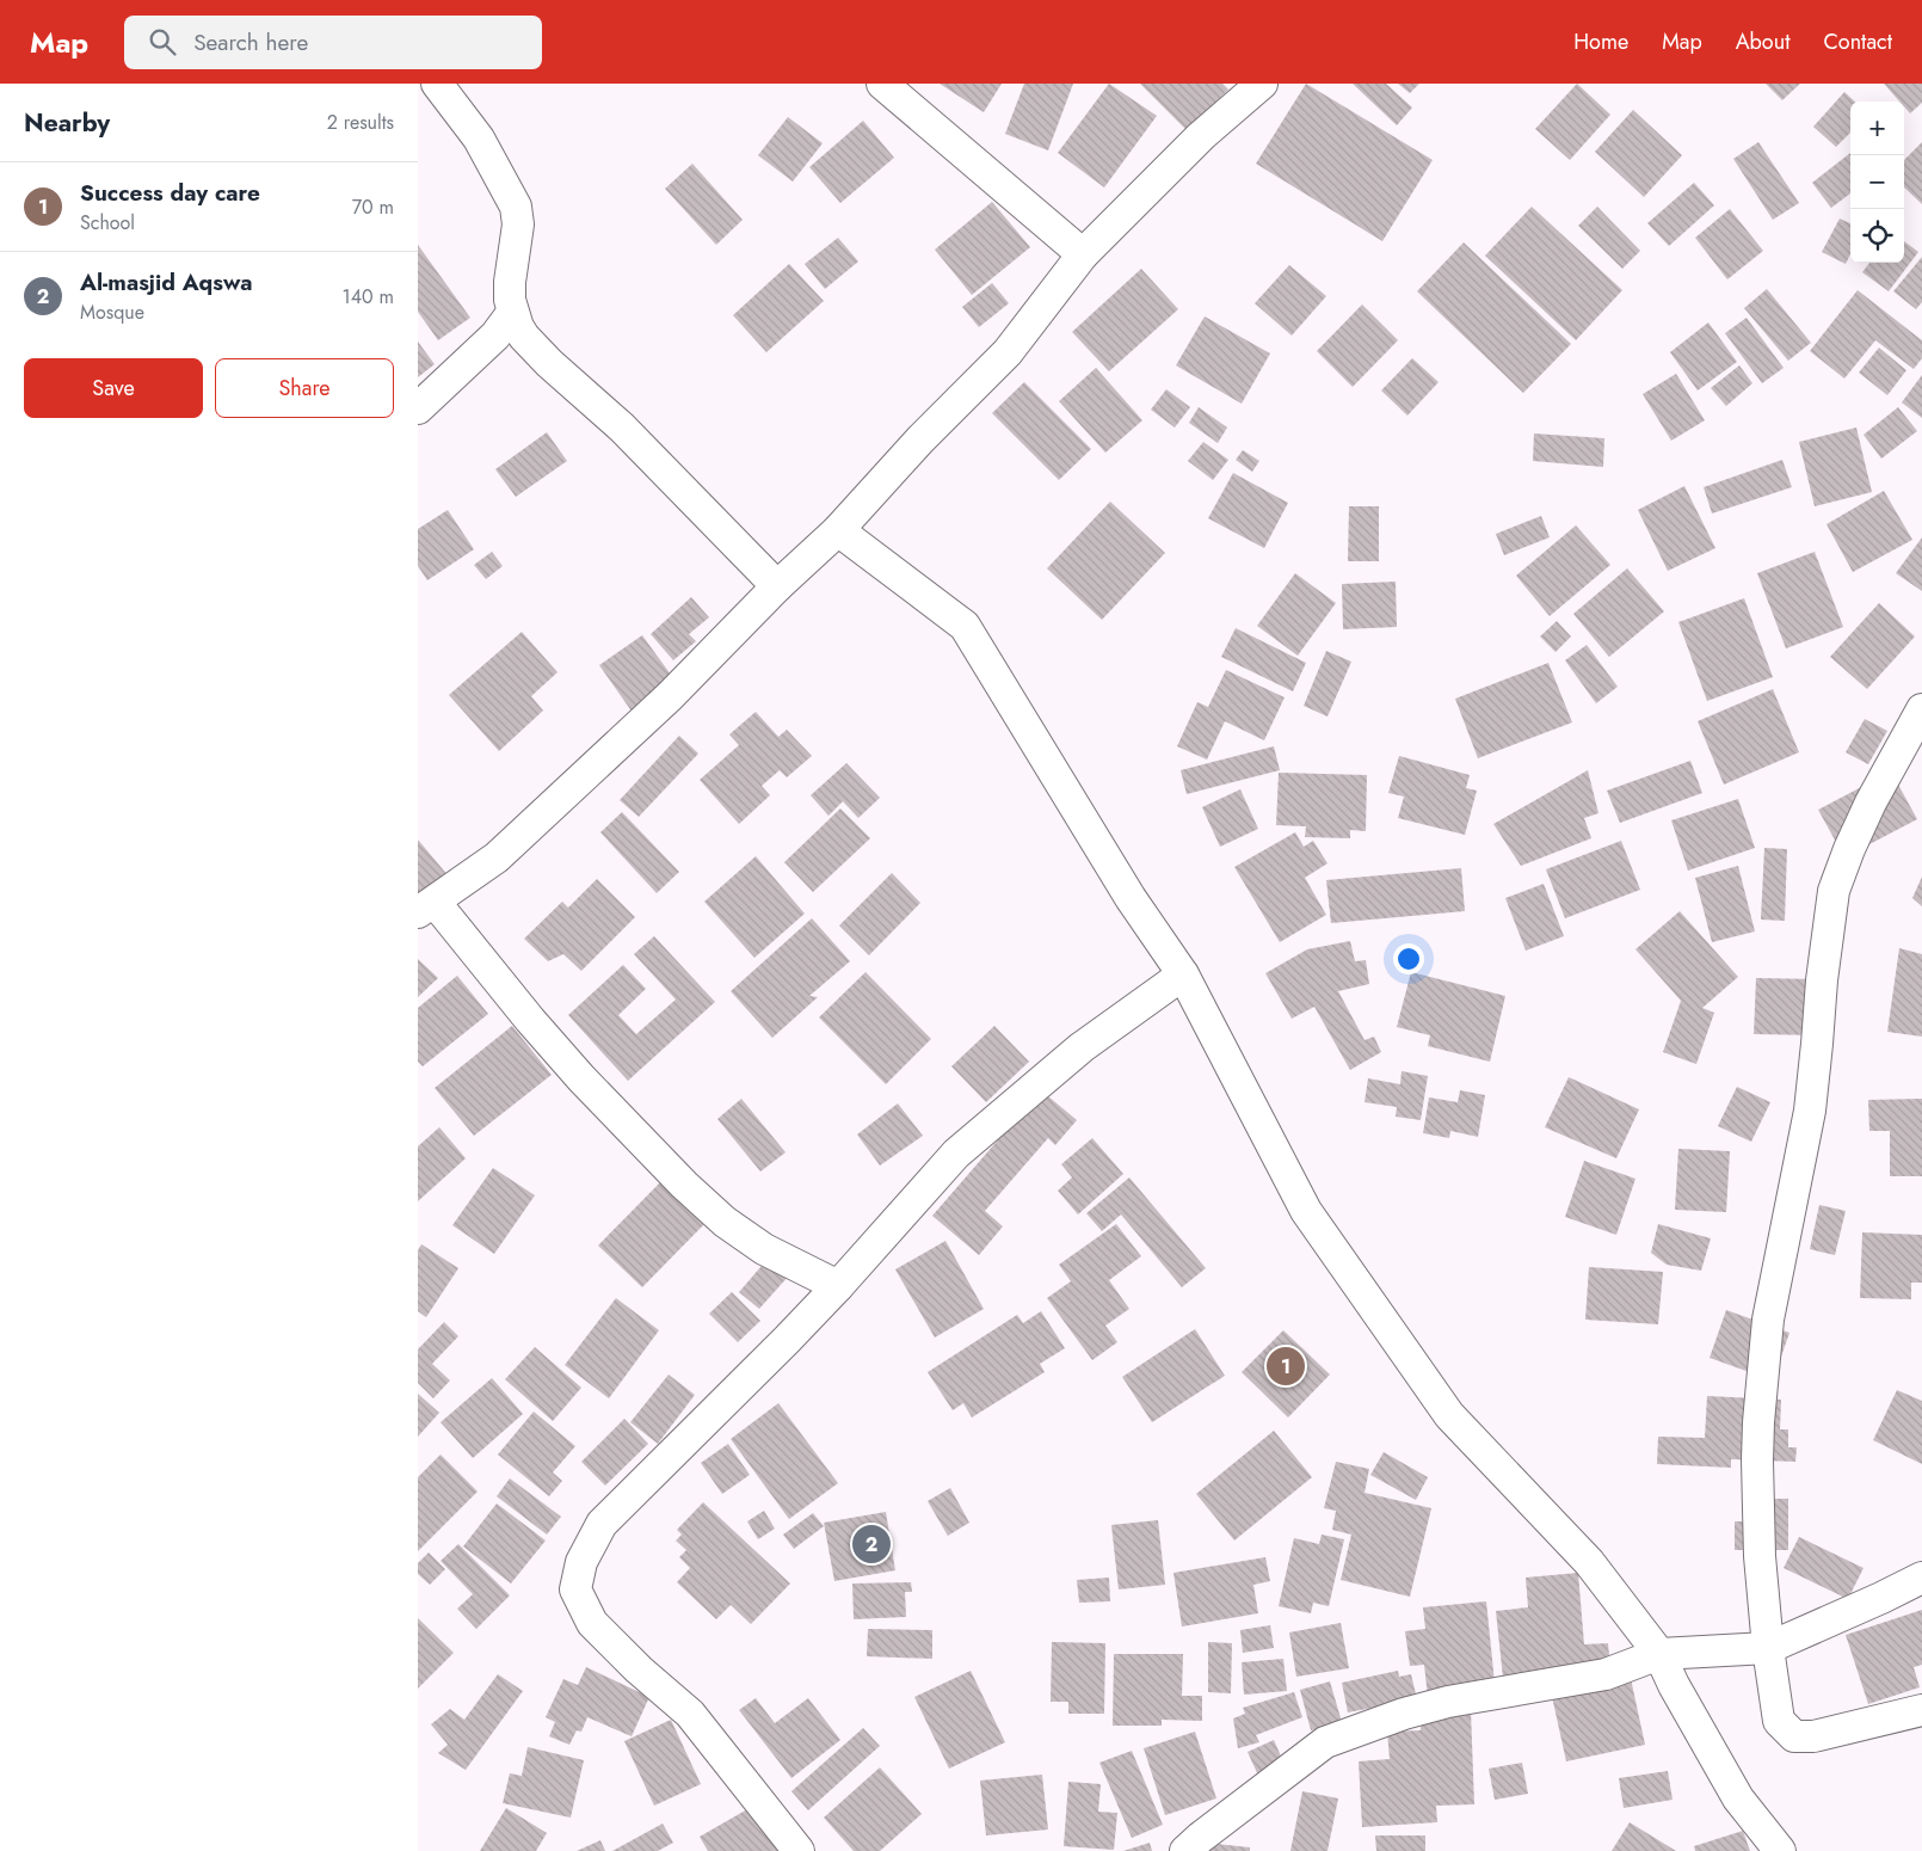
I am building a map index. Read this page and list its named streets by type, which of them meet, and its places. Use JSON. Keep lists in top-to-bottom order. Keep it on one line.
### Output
{"page":{"header":"Map","search":"Search here","nav":["Home","Map","About","Contact"],"heading":["Nearby","2 results"],"map_buttons":["+","−"],"list":[{"mark":"1","name":"Success day care","note":"School","value":"70 m"},{"mark":"2","name":"Al-masjid Aqswa","note":"Mosque","value":"140 m"}],"buttons":["Save","Share"],"pins":["1","2"]}}
